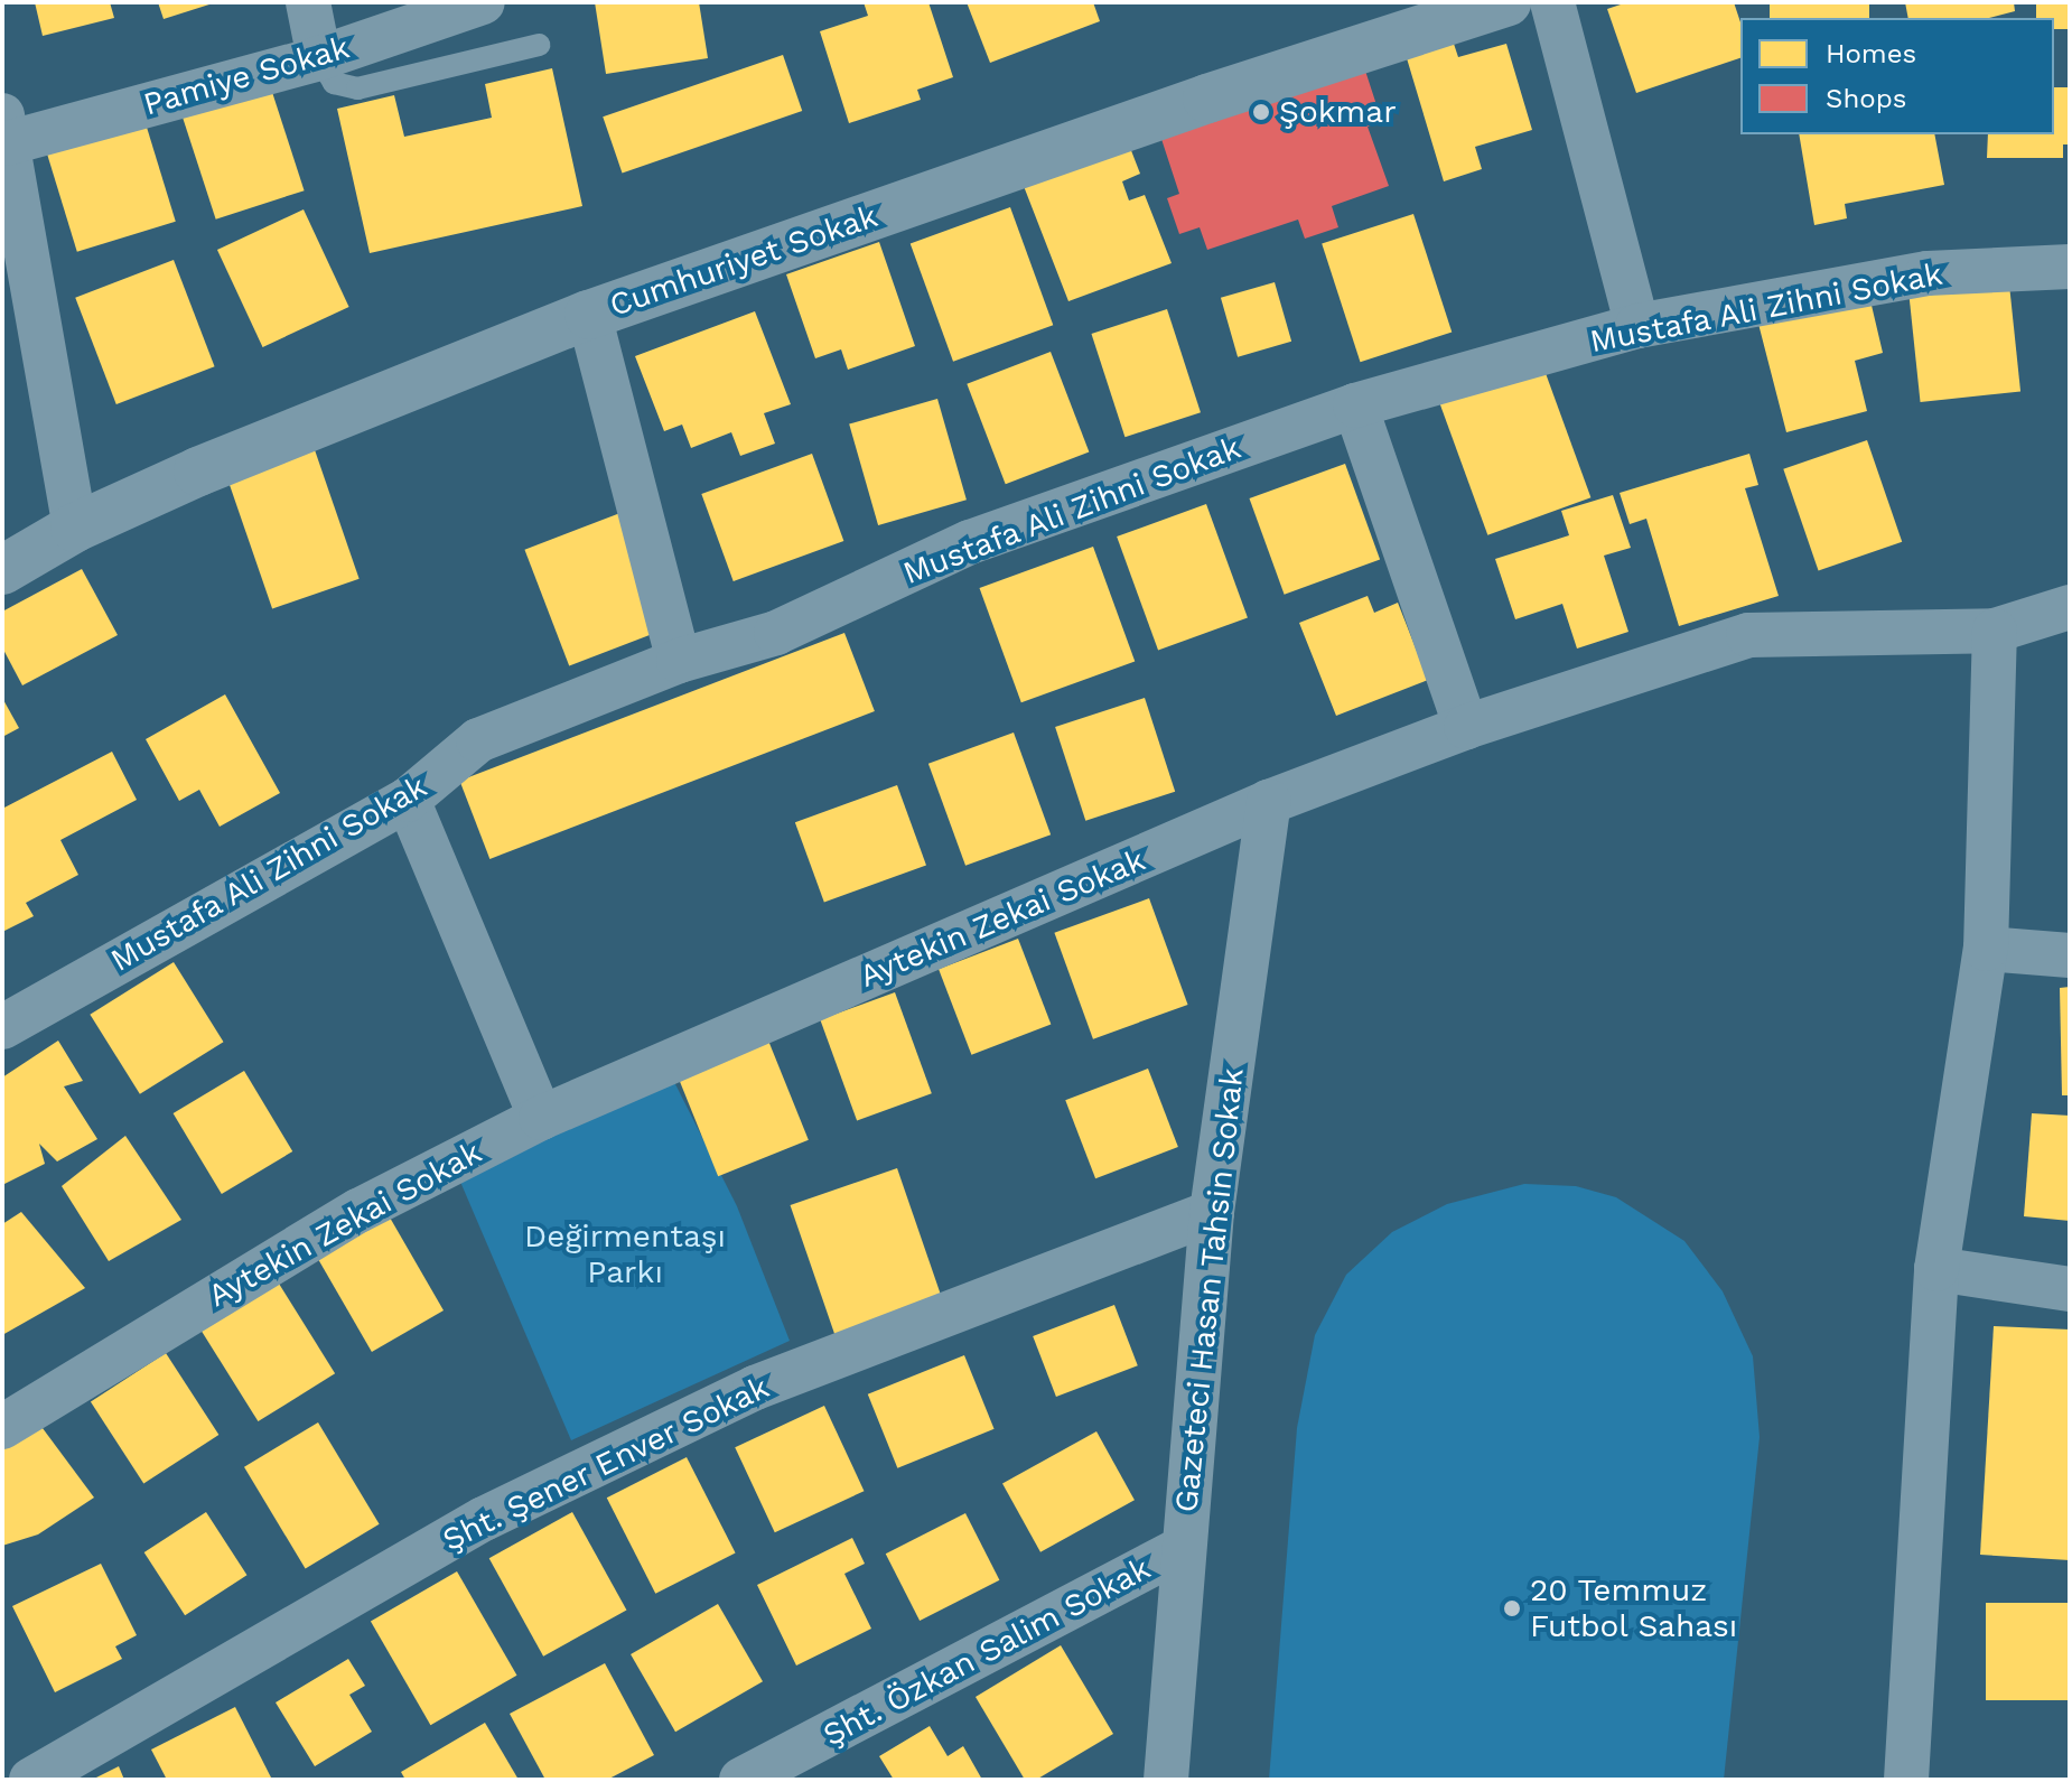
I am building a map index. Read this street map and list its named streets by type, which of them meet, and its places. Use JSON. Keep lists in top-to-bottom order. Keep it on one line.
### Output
{"streets":{"street":["Pamiye Sokak","Cumhuriyet Sokak","Mustafa Ali Zihni Sokak","Aytekin Zekai Sokak","Gazeteci Hasan Tahsin Sokak","Şht. Şener Enver Sokak","Şht. Özkan Salim Sokak"]},"crossings":[["Aytekin Zekai Sokak","Gazeteci Hasan Tahsin Sokak"],["Gazeteci Hasan Tahsin Sokak","Şht. Şener Enver Sokak"],["Gazeteci Hasan Tahsin Sokak","Şht. Özkan Salim Sokak"]],"parks":["Değirmentaşı Parkı"],"places":["Şokmar","20 Temmuz Futbol Sahası"],"legend":["Homes","Shops"]}
